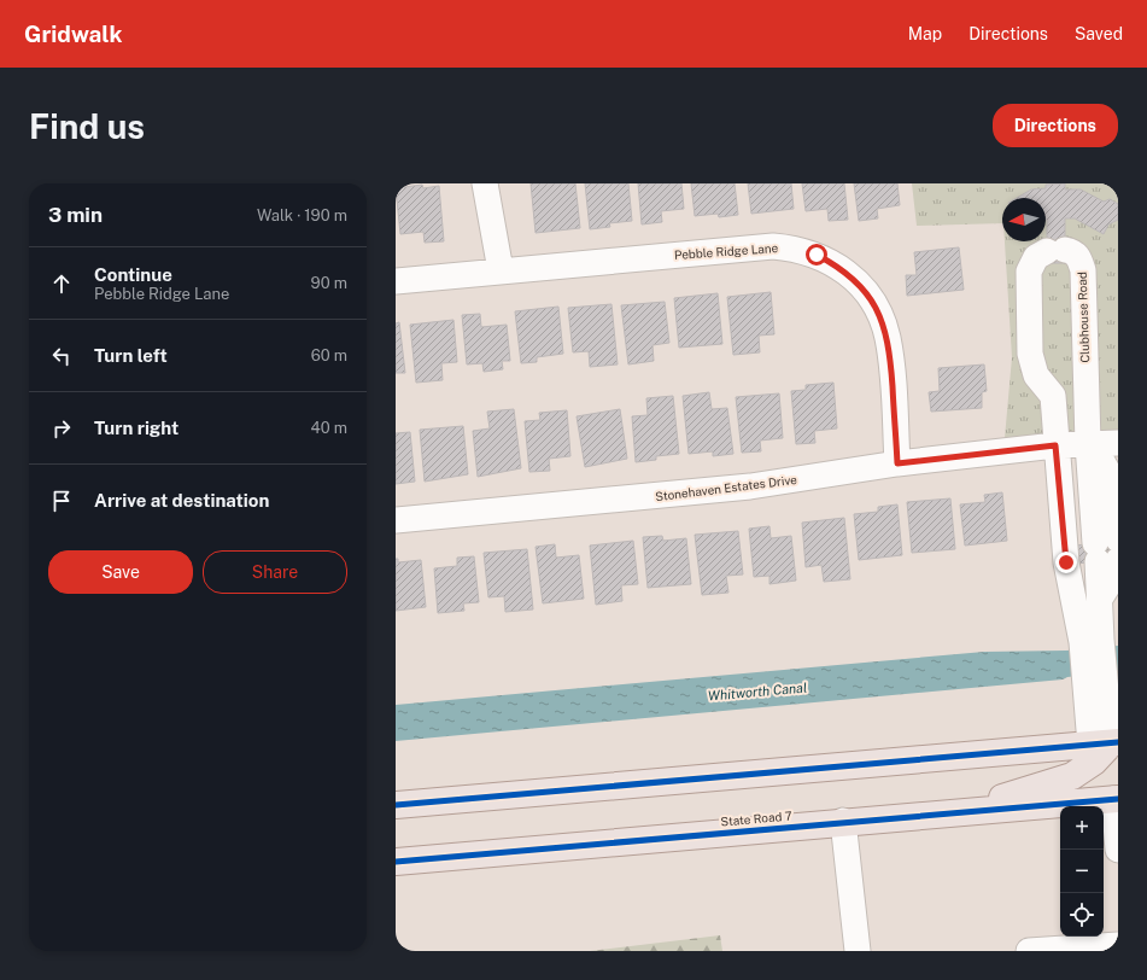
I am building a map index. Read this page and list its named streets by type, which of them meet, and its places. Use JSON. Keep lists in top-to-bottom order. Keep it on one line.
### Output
{"streets":{"main road":["State Road 7"],"street":["Pebble Ridge Lane","Clubhouse Road","Stonehaven Estates Drive"]},"crossings":[["Pebble Ridge Lane","Stonehaven Estates Drive"],["Clubhouse Road","Stonehaven Estates Drive"]],"water":["Whitworth Canal"],"north":"left","page":{"header":"Gridwalk","nav":["Map","Directions","Saved"],"buttons":["Directions",["Save","Share"]],"title":"Find us","heading":["3 min","Walk · 190 m"],"list":[["Continue","Pebble Ridge Lane","90 m"],["Turn left","60 m"],["Turn right","40 m"],"Arrive at destination"],"map_buttons":["+","−"]}}
